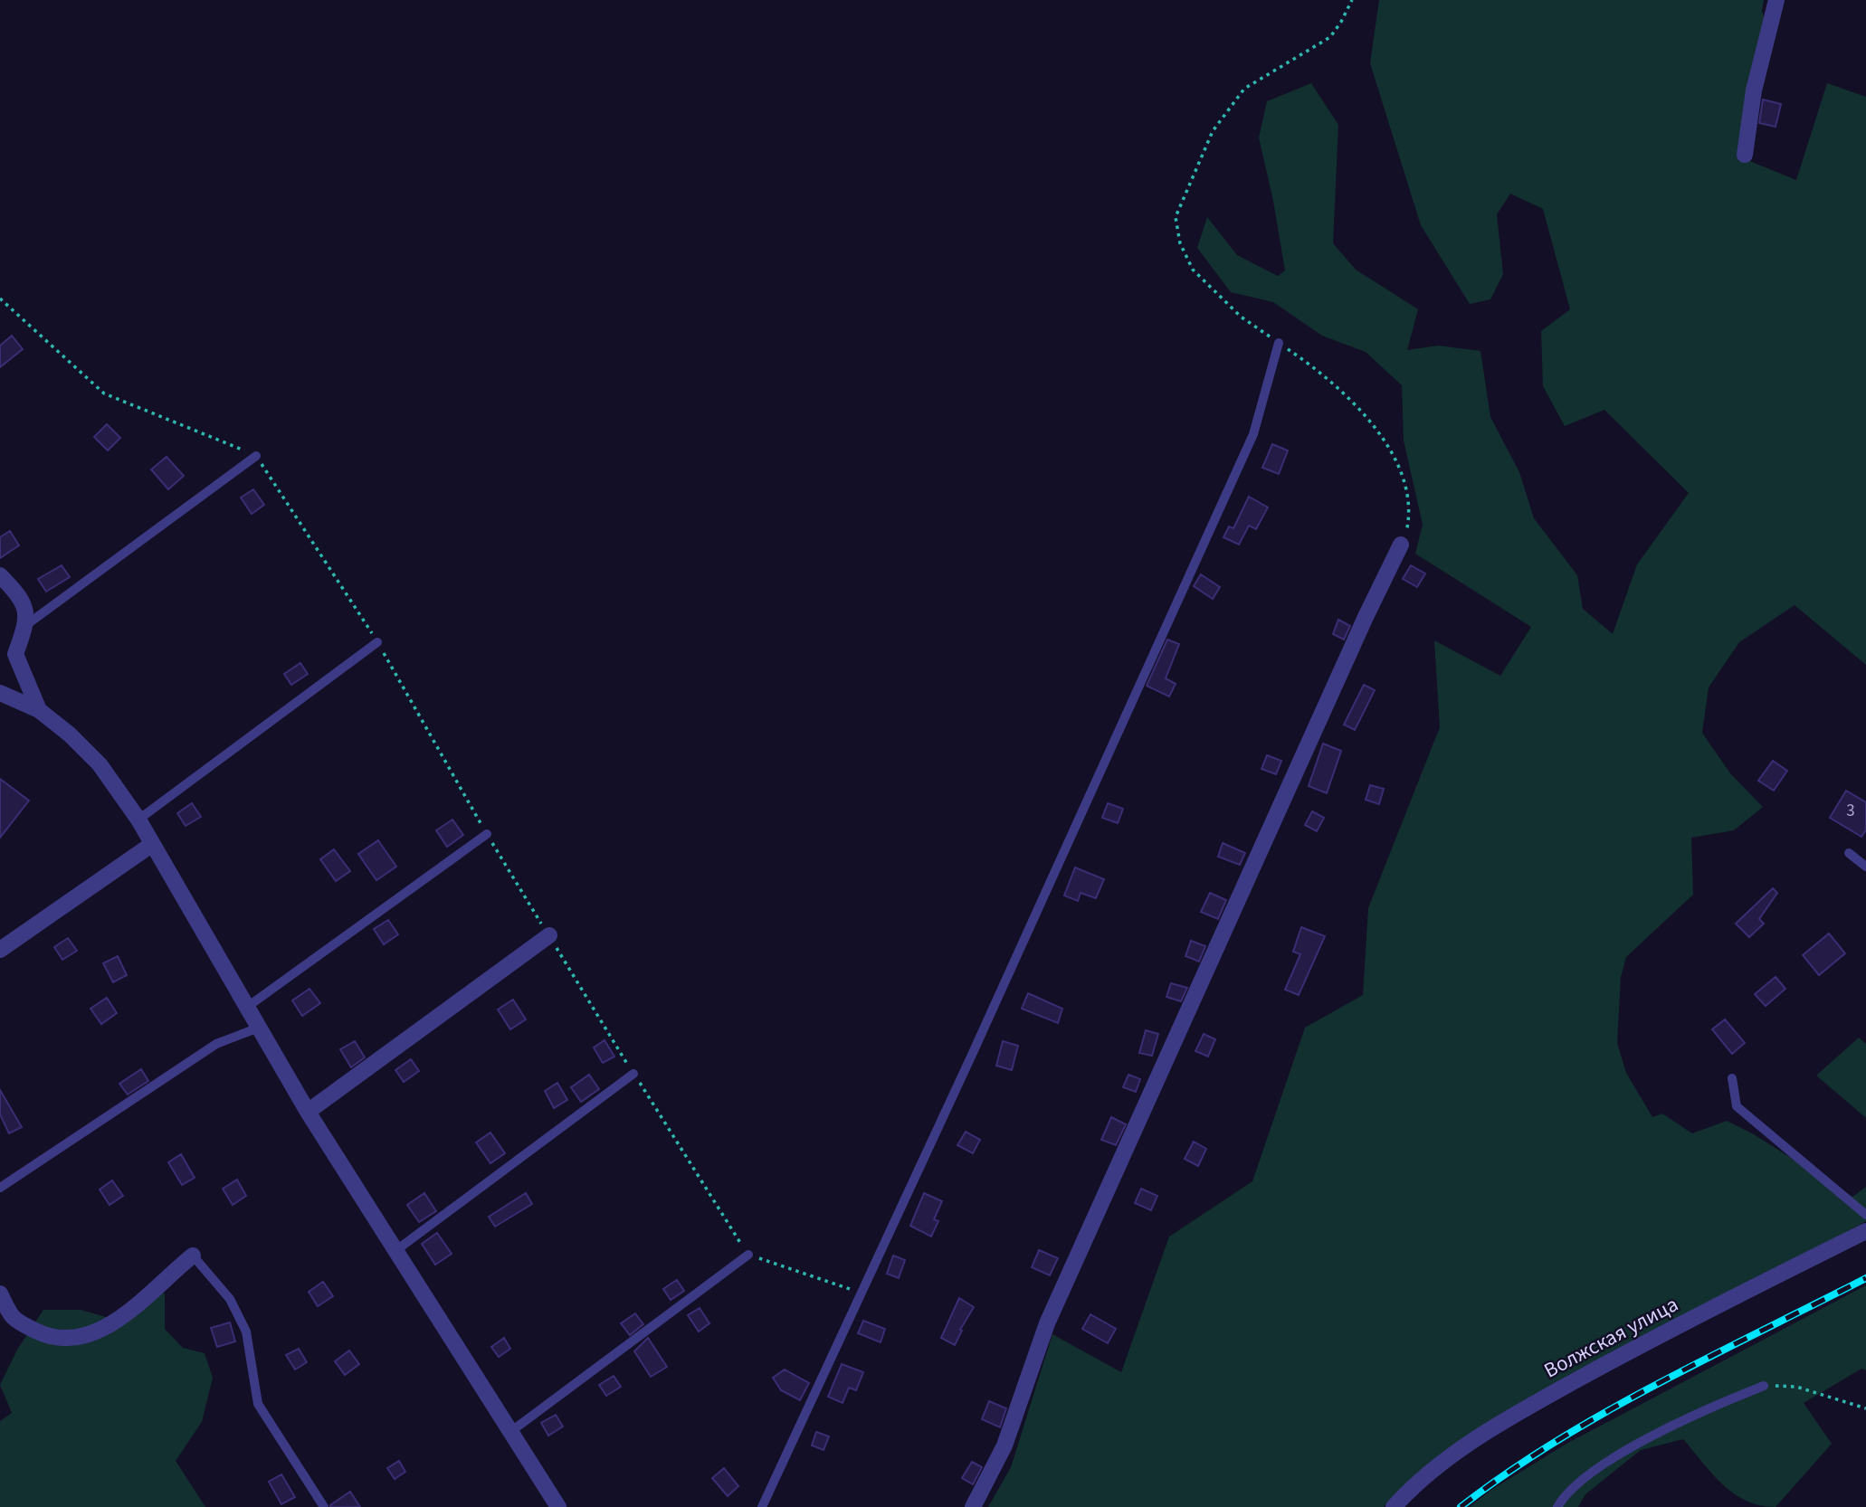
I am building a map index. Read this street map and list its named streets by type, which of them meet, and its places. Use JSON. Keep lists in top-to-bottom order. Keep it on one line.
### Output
{"streets":{"street":["Волжская улица"]},"house_numbers":["3"]}
